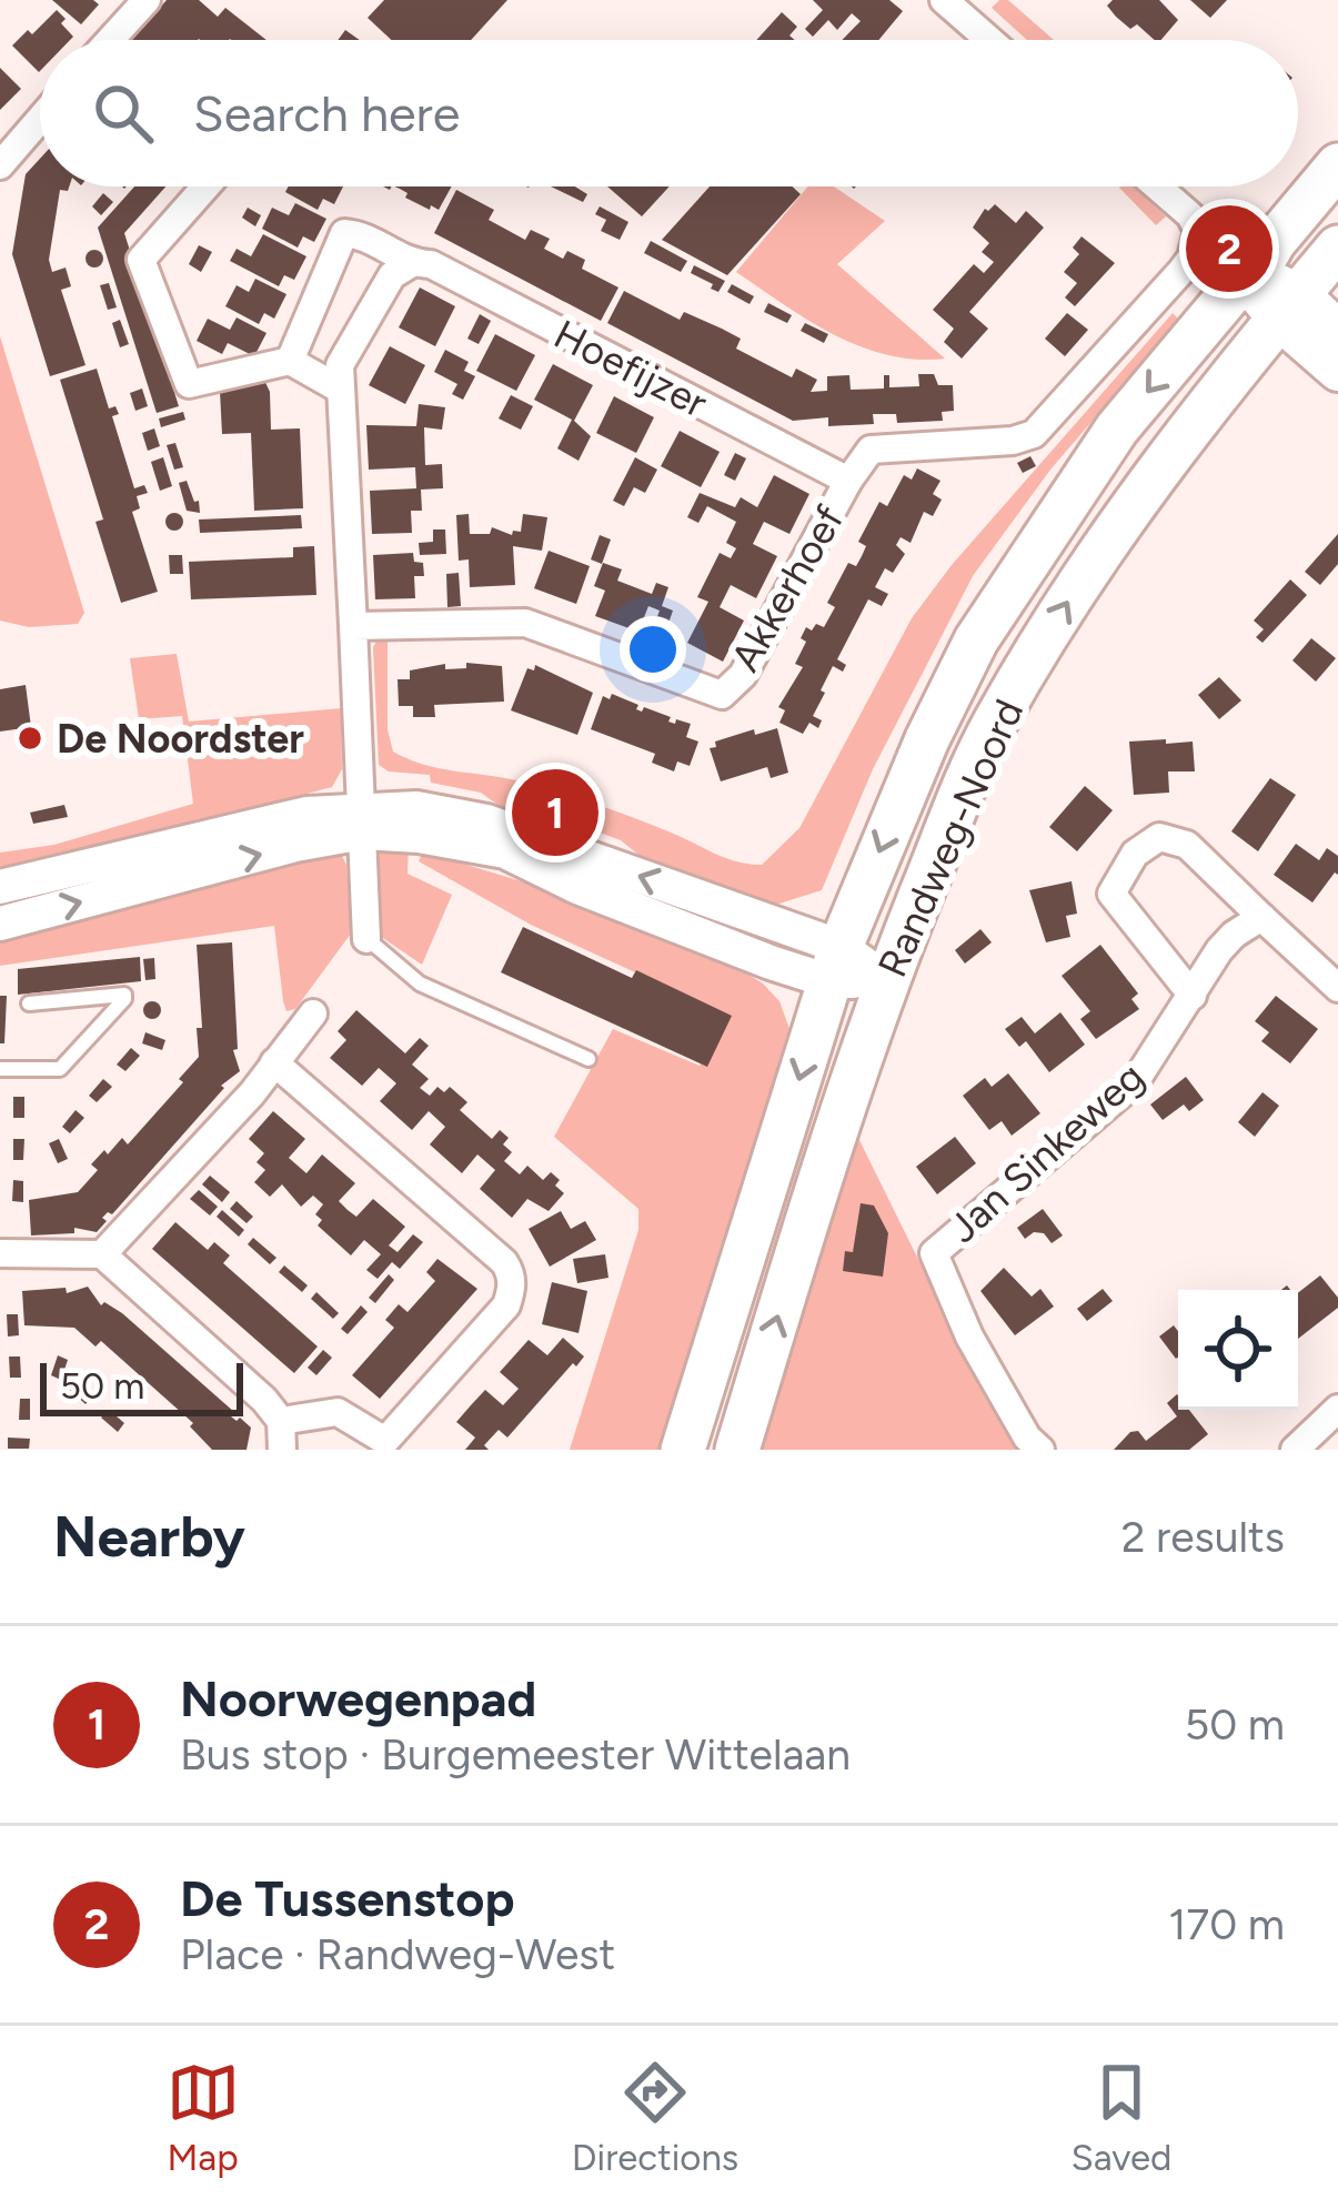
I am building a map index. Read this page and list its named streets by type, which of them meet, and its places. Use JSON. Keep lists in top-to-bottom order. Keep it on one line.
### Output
{"streets":{"main road":["Randweg-Noord"],"street":["Hoefijzer","Akkerhoef","Jan Sinkeweg"]},"crossings":[["Hoefijzer","Akkerhoef"]],"places":["De Noordster"],"scale_bar":"50 m","page":{"search":"Search here","pins":["2","1"],"scale":"50 m","heading":["Nearby","2 results"],"list":[{"mark":"1","name":"Noorwegenpad","note":"Bus stop · Burgemeester Wittelaan","value":"50 m"},{"mark":"2","name":"De Tussenstop","note":"Place · Randweg-West","value":"170 m"}],"nav":["Map","Directions","Saved"]}}
